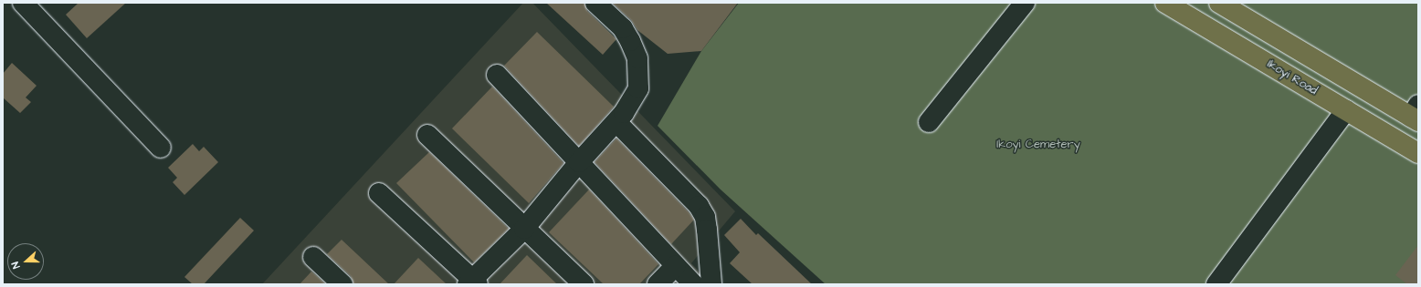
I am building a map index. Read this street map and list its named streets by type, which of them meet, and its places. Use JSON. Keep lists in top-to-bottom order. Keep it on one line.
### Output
{"streets":{"main road":["Ikoyi Road"]},"parks":["Ikoyi Cemetery"],"north":"left"}
